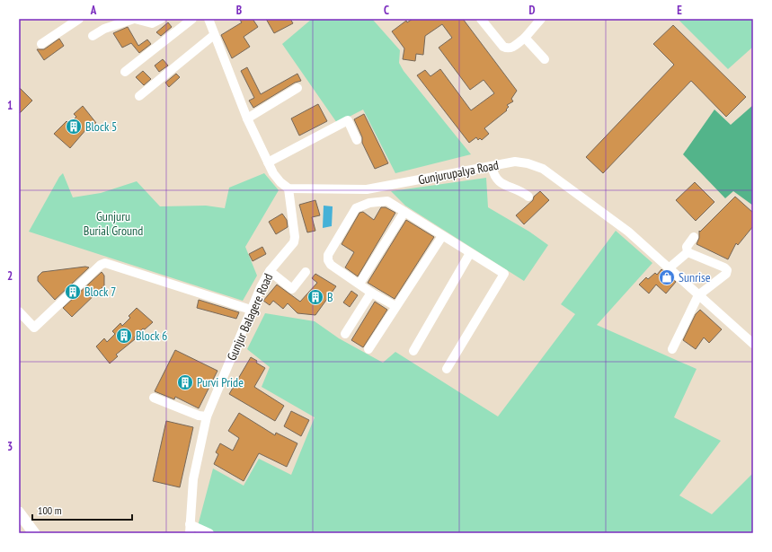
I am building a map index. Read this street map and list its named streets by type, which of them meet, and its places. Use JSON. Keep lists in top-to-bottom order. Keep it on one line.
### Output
{"streets":{"street":["Gunjurupalya Road","Gunjur Balagere Road"]},"crossings":[["Gunjurupalya Road","Gunjur Balagere Road"]],"parks":["Gunjuru Burial Ground"],"places":{"building":["Block 5","Block 7","B","Block 6","Purvi Pride"],"shop":["Sunrise"]},"scale_bar":"100 m","grid":{"columns":["A","B","C","D","E"],"rows":["1","2","3"]}}
